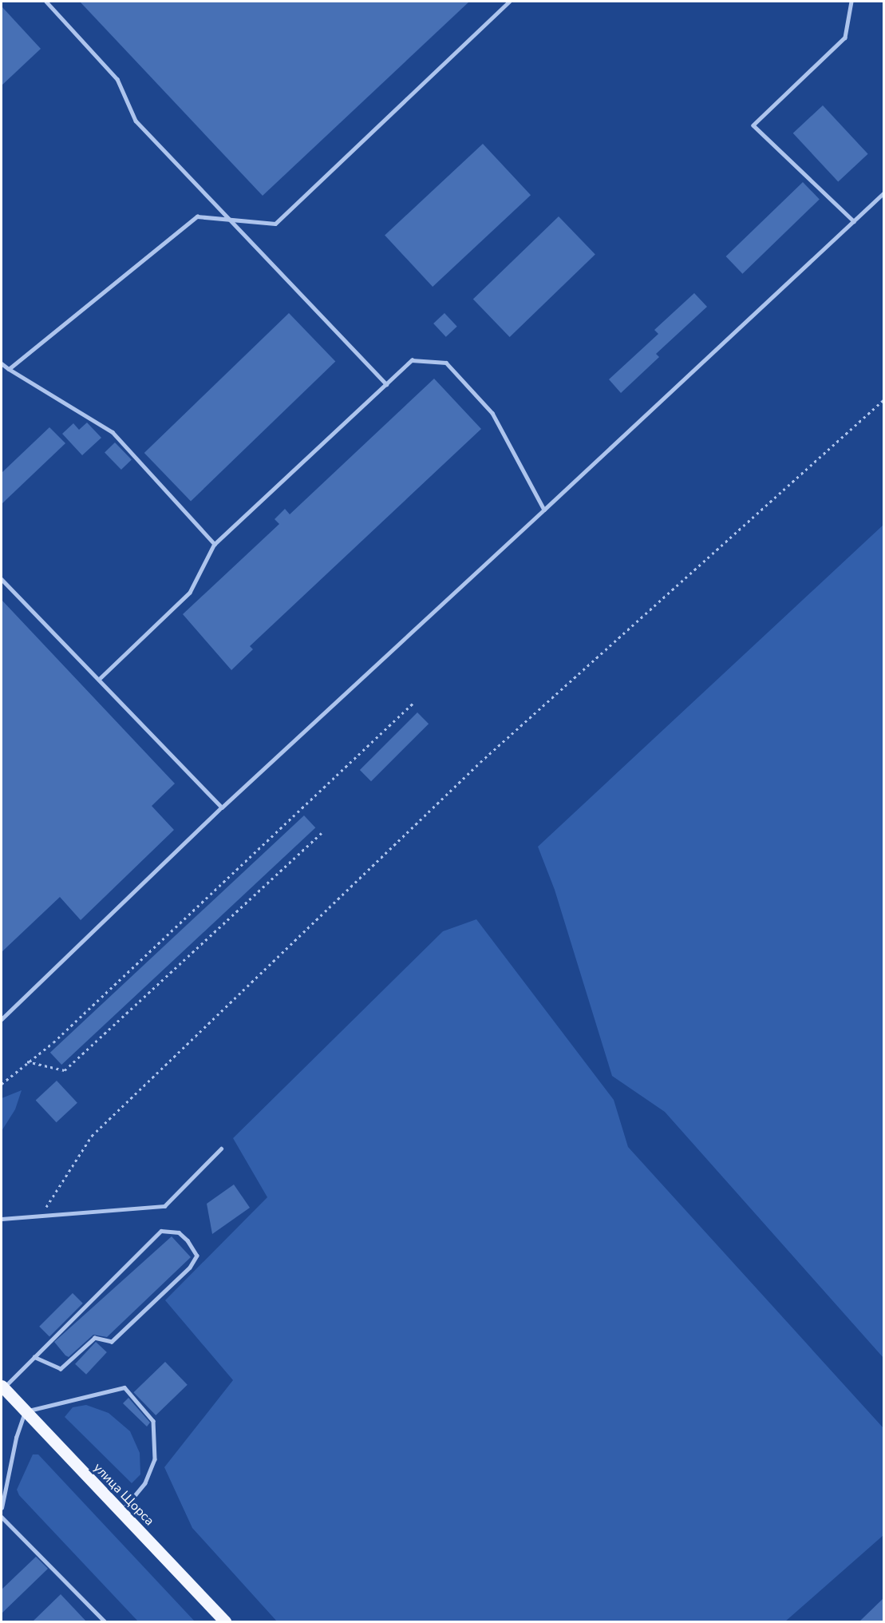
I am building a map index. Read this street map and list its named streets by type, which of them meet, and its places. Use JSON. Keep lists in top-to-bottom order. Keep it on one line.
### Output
{"streets":{"main road":["улица Щорса"]}}
